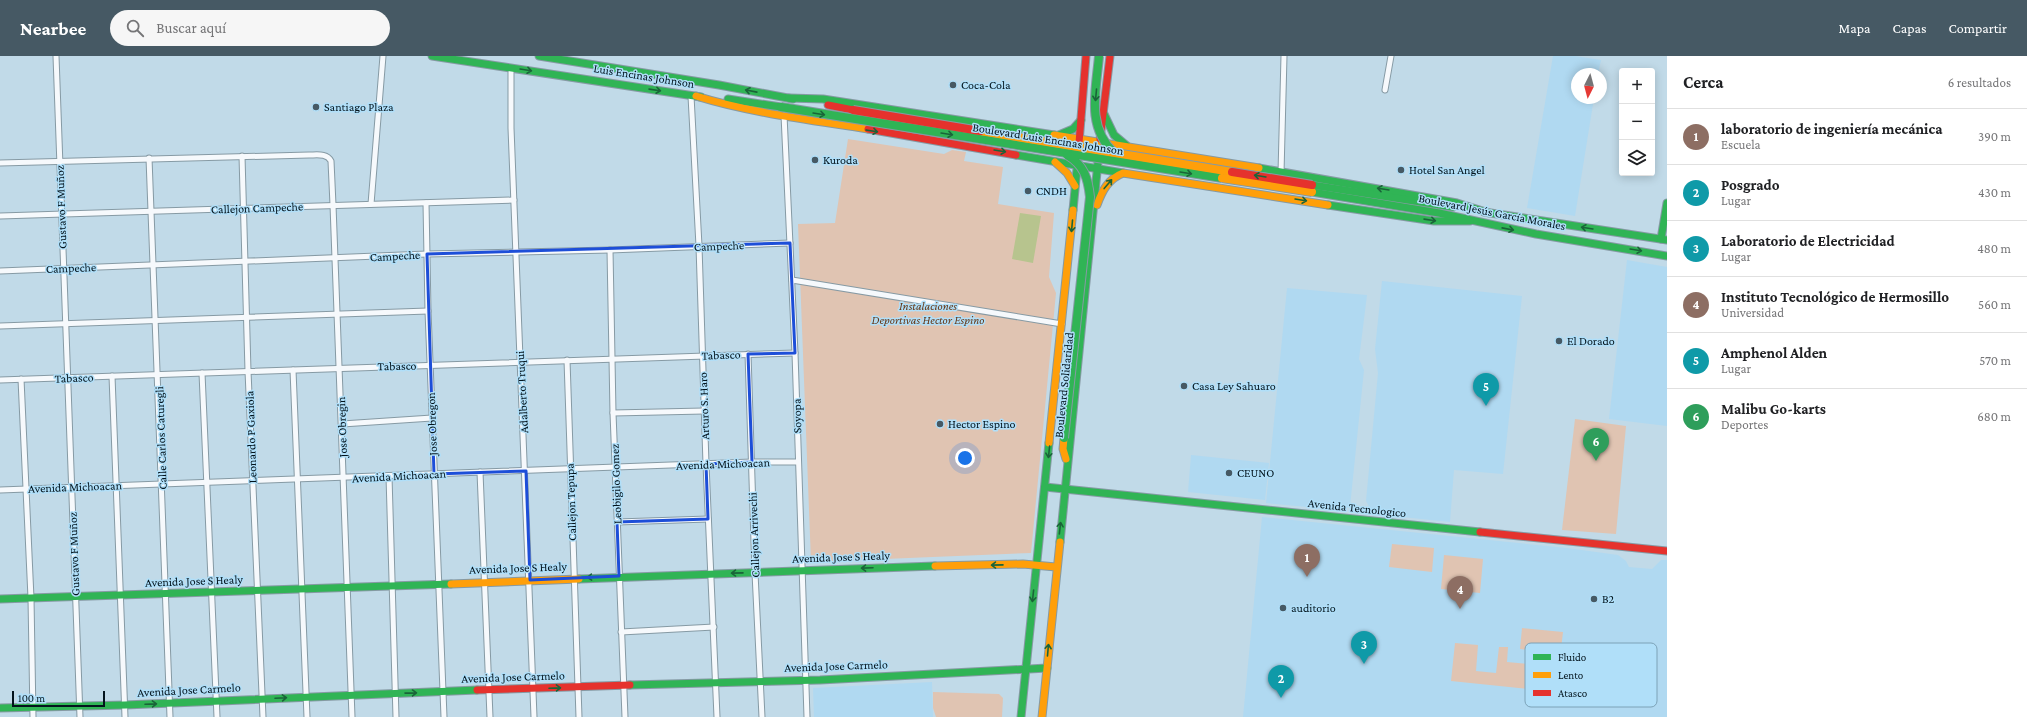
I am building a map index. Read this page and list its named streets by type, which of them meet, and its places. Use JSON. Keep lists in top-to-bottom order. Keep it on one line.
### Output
{"streets":{"main road":["Luis Encinas Johnson","Boulevard Luis Encinas Johnson","Boulevard Jesús García Morales","Boulevard Solidaridad","Avenida Tecnologico","Avenida Jose S Healy","Avenida Jose Carmelo"],"street":["Gustavo F Muñoz","Callejon Campeche","Campeche","Tabasco","Adalberto Truqui","Arturo S. Haro","Soyopa","Jose Obregon","Jose Obregin","Leonardo P Gaxiola","Calle Carlos Caturegli","Avenida Michoacan","Leobigilo Gomez","Callejon Tepupa","Callejon Arrivechi"]},"crossings":[["Luis Encinas Johnson","Boulevard Luis Encinas Johnson"],["Luis Encinas Johnson","Adalberto Truqui"],["Luis Encinas Johnson","Arturo S. Haro"],["Boulevard Luis Encinas Johnson","Boulevard Jesús García Morales"],["Gustavo F Muñoz","Callejon Campeche"],["Gustavo F Muñoz","Campeche"],["Gustavo F Muñoz","Tabasco"],["Gustavo F Muñoz","Avenida Michoacan"],["Gustavo F Muñoz","Avenida Jose S Healy"],["Gustavo F Muñoz","Avenida Jose Carmelo"],["Callejon Campeche","Adalberto Truqui"],["Callejon Campeche","Jose Obregon"],["Callejon Campeche","Jose Obregin"],["Callejon Campeche","Leonardo P Gaxiola"],["Callejon Campeche","Calle Carlos Caturegli"],["Campeche","Adalberto Truqui"],["Campeche","Arturo S. Haro"],["Campeche","Soyopa"],["Campeche","Jose Obregon"],["Campeche","Jose Obregin"],["Campeche","Leonardo P Gaxiola"],["Campeche","Calle Carlos Caturegli"],["Campeche","Leobigilo Gomez"],["Tabasco","Adalberto Truqui"],["Tabasco","Arturo S. Haro"],["Tabasco","Soyopa"],["Tabasco","Jose Obregon"],["Tabasco","Jose Obregin"],["Tabasco","Leonardo P Gaxiola"],["Tabasco","Calle Carlos Caturegli"],["Tabasco","Leobigilo Gomez"],["Tabasco","Callejon Tepupa"],["Tabasco","Callejon Arrivechi"],["Boulevard Solidaridad","Avenida Tecnologico"],["Boulevard Solidaridad","Avenida Jose S Healy"],["Boulevard Solidaridad","Avenida Jose Carmelo"],["Adalberto Truqui","Avenida Michoacan"],["Adalberto Truqui","Avenida Jose S Healy"],["Adalberto Truqui","Avenida Jose Carmelo"],["Arturo S. Haro","Avenida Michoacan"],["Arturo S. Haro","Avenida Jose S Healy"],["Arturo S. Haro","Avenida Jose Carmelo"],["Soyopa","Avenida Michoacan"],["Soyopa","Avenida Jose S Healy"],["Soyopa","Avenida Jose Carmelo"],["Jose Obregon","Avenida Michoacan"],["Jose Obregon","Avenida Jose S Healy"],["Jose Obregon","Avenida Jose Carmelo"],["Jose Obregin","Leonardo P Gaxiola"],["Jose Obregin","Avenida Michoacan"],["Jose Obregin","Avenida Jose S Healy"],["Jose Obregin","Avenida Jose Carmelo"],["Leonardo P Gaxiola","Avenida Michoacan"],["Leonardo P Gaxiola","Avenida Jose S Healy"],["Leonardo P Gaxiola","Avenida Jose Carmelo"],["Calle Carlos Caturegli","Avenida Michoacan"],["Calle Carlos Caturegli","Avenida Jose S Healy"],["Calle Carlos Caturegli","Avenida Jose Carmelo"],["Avenida Michoacan","Leobigilo Gomez"],["Avenida Michoacan","Callejon Tepupa"],["Avenida Michoacan","Callejon Arrivechi"],["Leobigilo Gomez","Avenida Jose S Healy"],["Leobigilo Gomez","Avenida Jose Carmelo"],["Callejon Tepupa","Avenida Jose S Healy"],["Callejon Tepupa","Avenida Jose Carmelo"],["Callejon Arrivechi","Avenida Jose S Healy"],["Callejon Arrivechi","Avenida Jose Carmelo"]],"parks":["Instalaciones Deportivas Hector Espino"],"places":["Coca-Cola","Santiago Plaza","Kuroda","Hotel San Angel","CNDH","El Dorado","Casa Ley Sahuaro","Hector Espino","CEUNO","B2","auditorio"],"legend":["Fluido","Lento","Atasco"],"scale_bar":"100 m","north":"bottom","page":{"header":"Nearbee","search":"Buscar aquí","nav":["Mapa","Capas","Compartir"],"heading":["Cerca","6 resultados"],"map_buttons":["+","−"],"list":[{"mark":"1","name":"laboratorio de ingeniería mecánica","note":"Escuela","value":"390 m"},{"mark":"2","name":"Posgrado","note":"Lugar","value":"430 m"},{"mark":"3","name":"Laboratorio de Electricidad","note":"Lugar","value":"480 m"},{"mark":"4","name":"Instituto Tecnológico de Hermosillo","note":"Universidad","value":"560 m"},{"mark":"5","name":"Amphenol Alden","note":"Lugar","value":"570 m"},{"mark":"6","name":"Malibu Go-karts","note":"Deportes","value":"680 m"}],"pins":["5","6","1","4","3","2"],"scale":"100 m"}}
